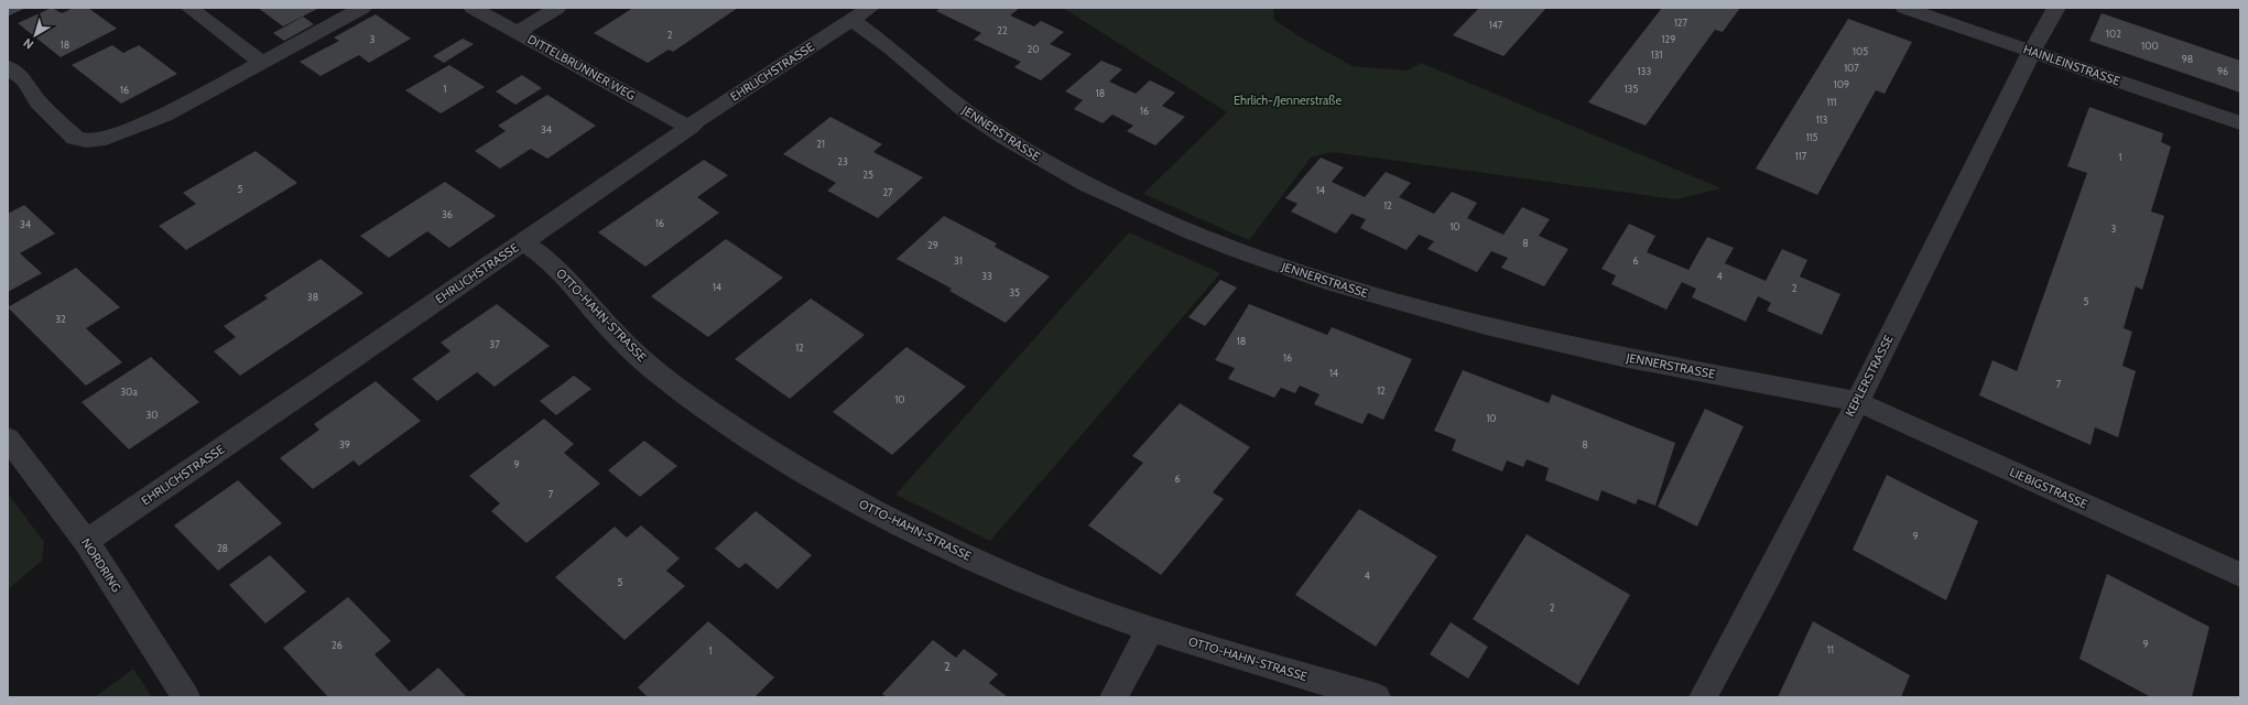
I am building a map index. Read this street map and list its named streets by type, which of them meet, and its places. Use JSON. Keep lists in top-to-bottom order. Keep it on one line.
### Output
{"streets":{"street":["HAINLEINSTRASSE","DITTELBRUNNER WEG","EHRLICHSTRASSE","JENNERSTRASSE","OTTO-HAHN-STRASSE","KEPLERSTRASSE","LIEBIGSTRASSE","NORDRING"]},"crossings":[["HAINLEINSTRASSE","KEPLERSTRASSE"],["DITTELBRUNNER WEG","EHRLICHSTRASSE"],["EHRLICHSTRASSE","JENNERSTRASSE"],["EHRLICHSTRASSE","OTTO-HAHN-STRASSE"],["EHRLICHSTRASSE","NORDRING"],["JENNERSTRASSE","KEPLERSTRASSE"],["JENNERSTRASSE","LIEBIGSTRASSE"],["KEPLERSTRASSE","LIEBIGSTRASSE"]],"parks":["Ehrlich-/Jennerstraße"],"house_numbers":["127","147","22","102","2","3","129","18","100","20","105","131","98","107","133","96","109","1","135","16","18","111","16","113","34","115","21","117","1","23","25","5","14","27","12","36","16","34","10","3","8","29","31","6","33","4","14","2","35","38","5","32","18","37","12","16","14","7","12","30a","10","30","10","39","8","9","6","7","9","28","4","5","2","9","26","11","1","2"],"north":"bottom left"}
